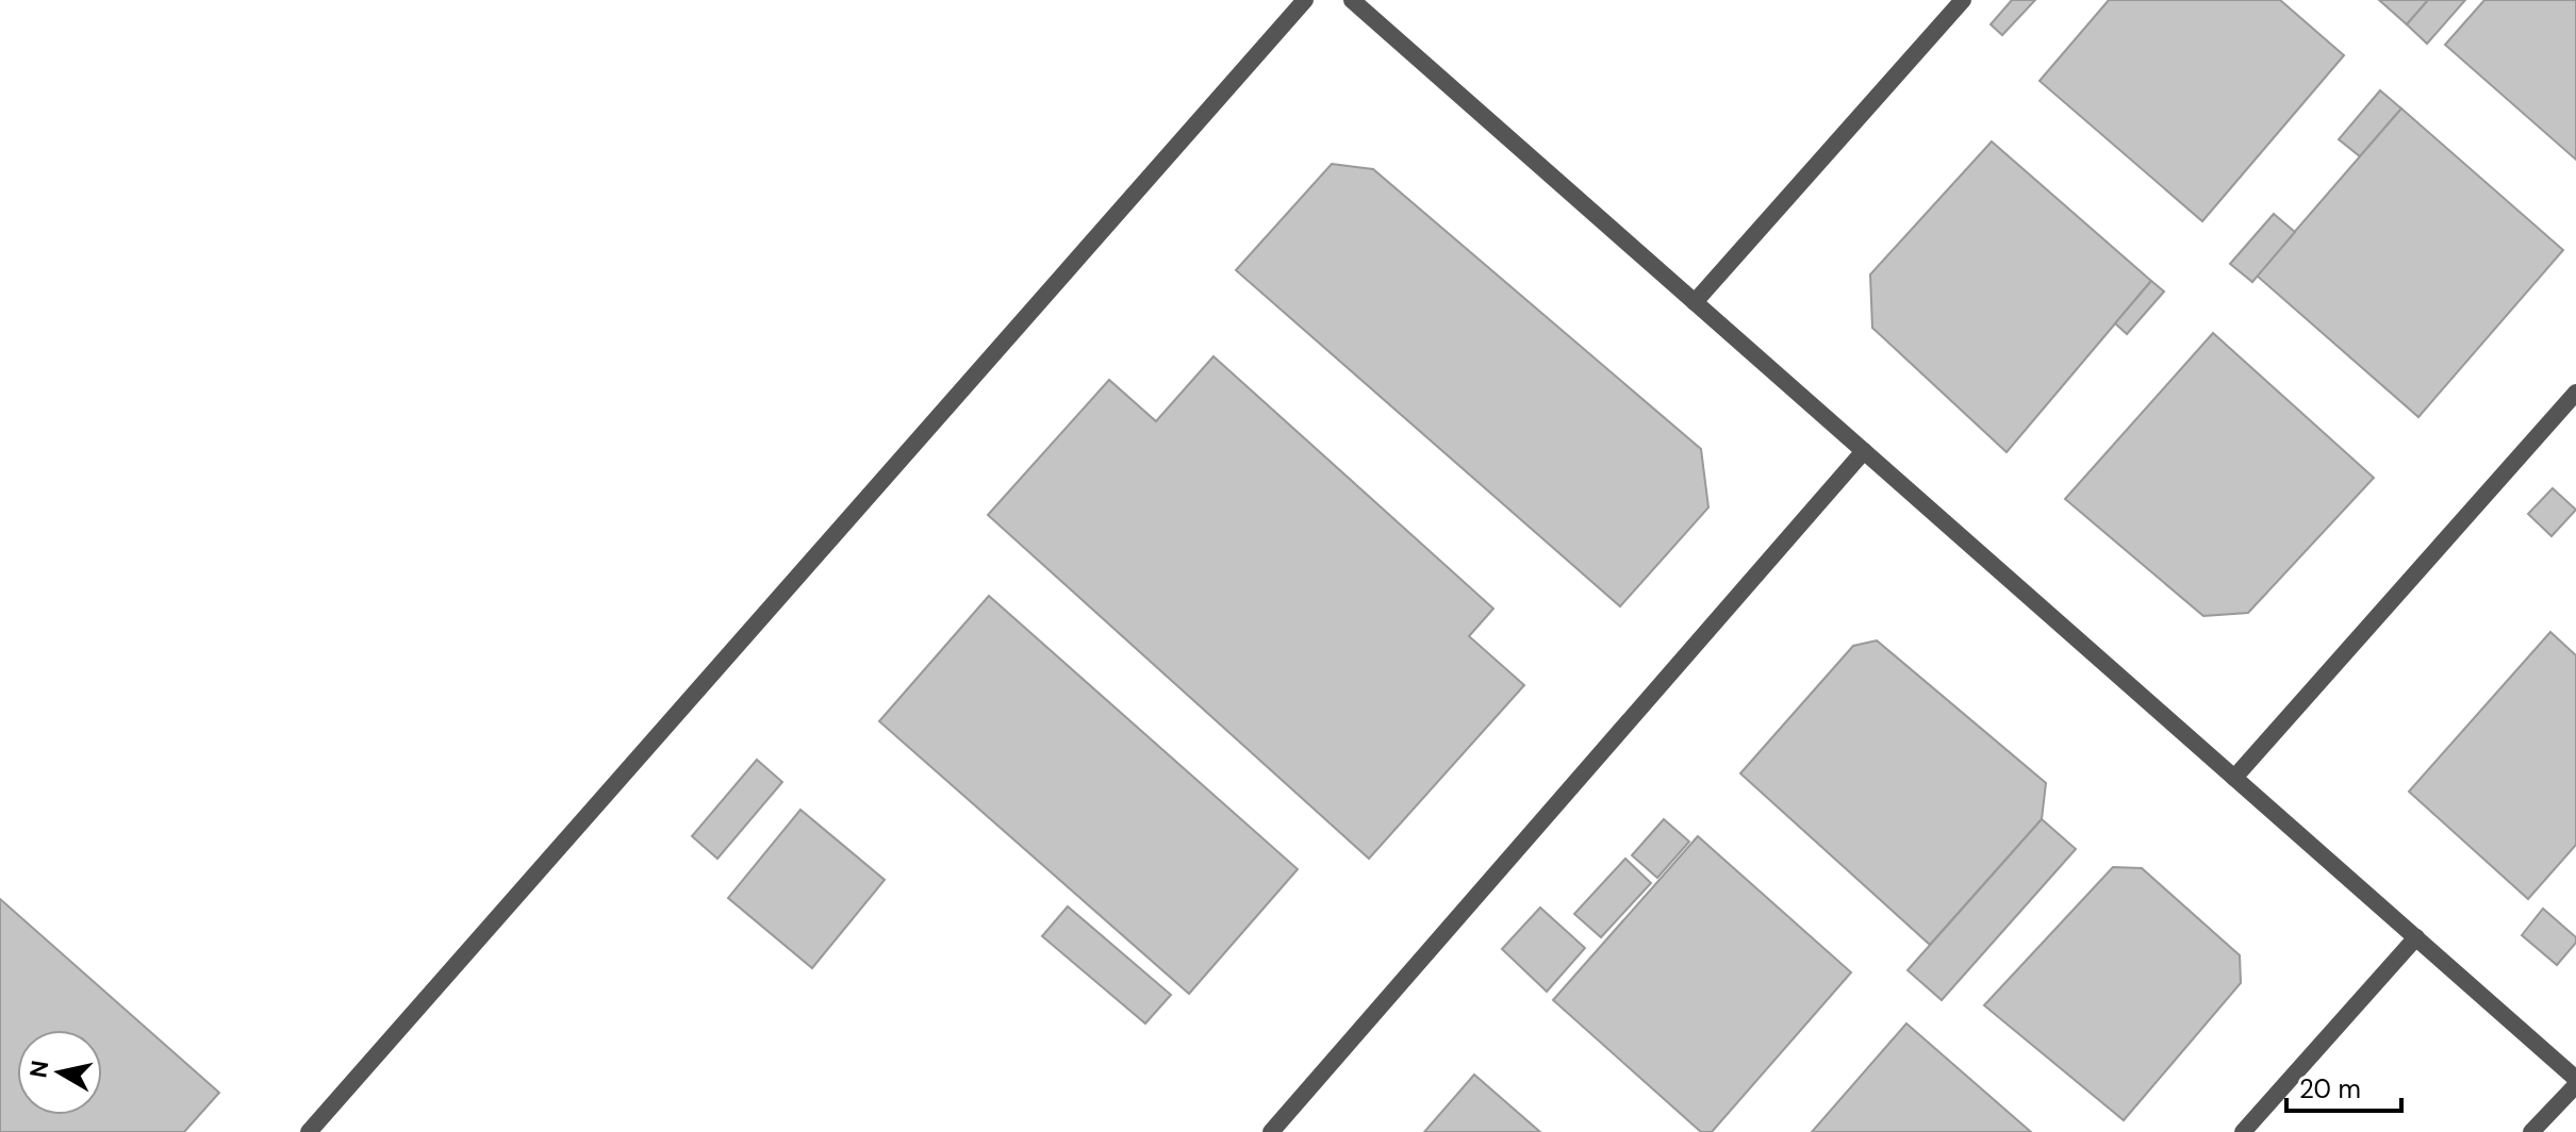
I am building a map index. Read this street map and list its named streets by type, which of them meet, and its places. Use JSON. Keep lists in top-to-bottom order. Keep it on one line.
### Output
{"scale_bar":"20 m","north":"left"}
